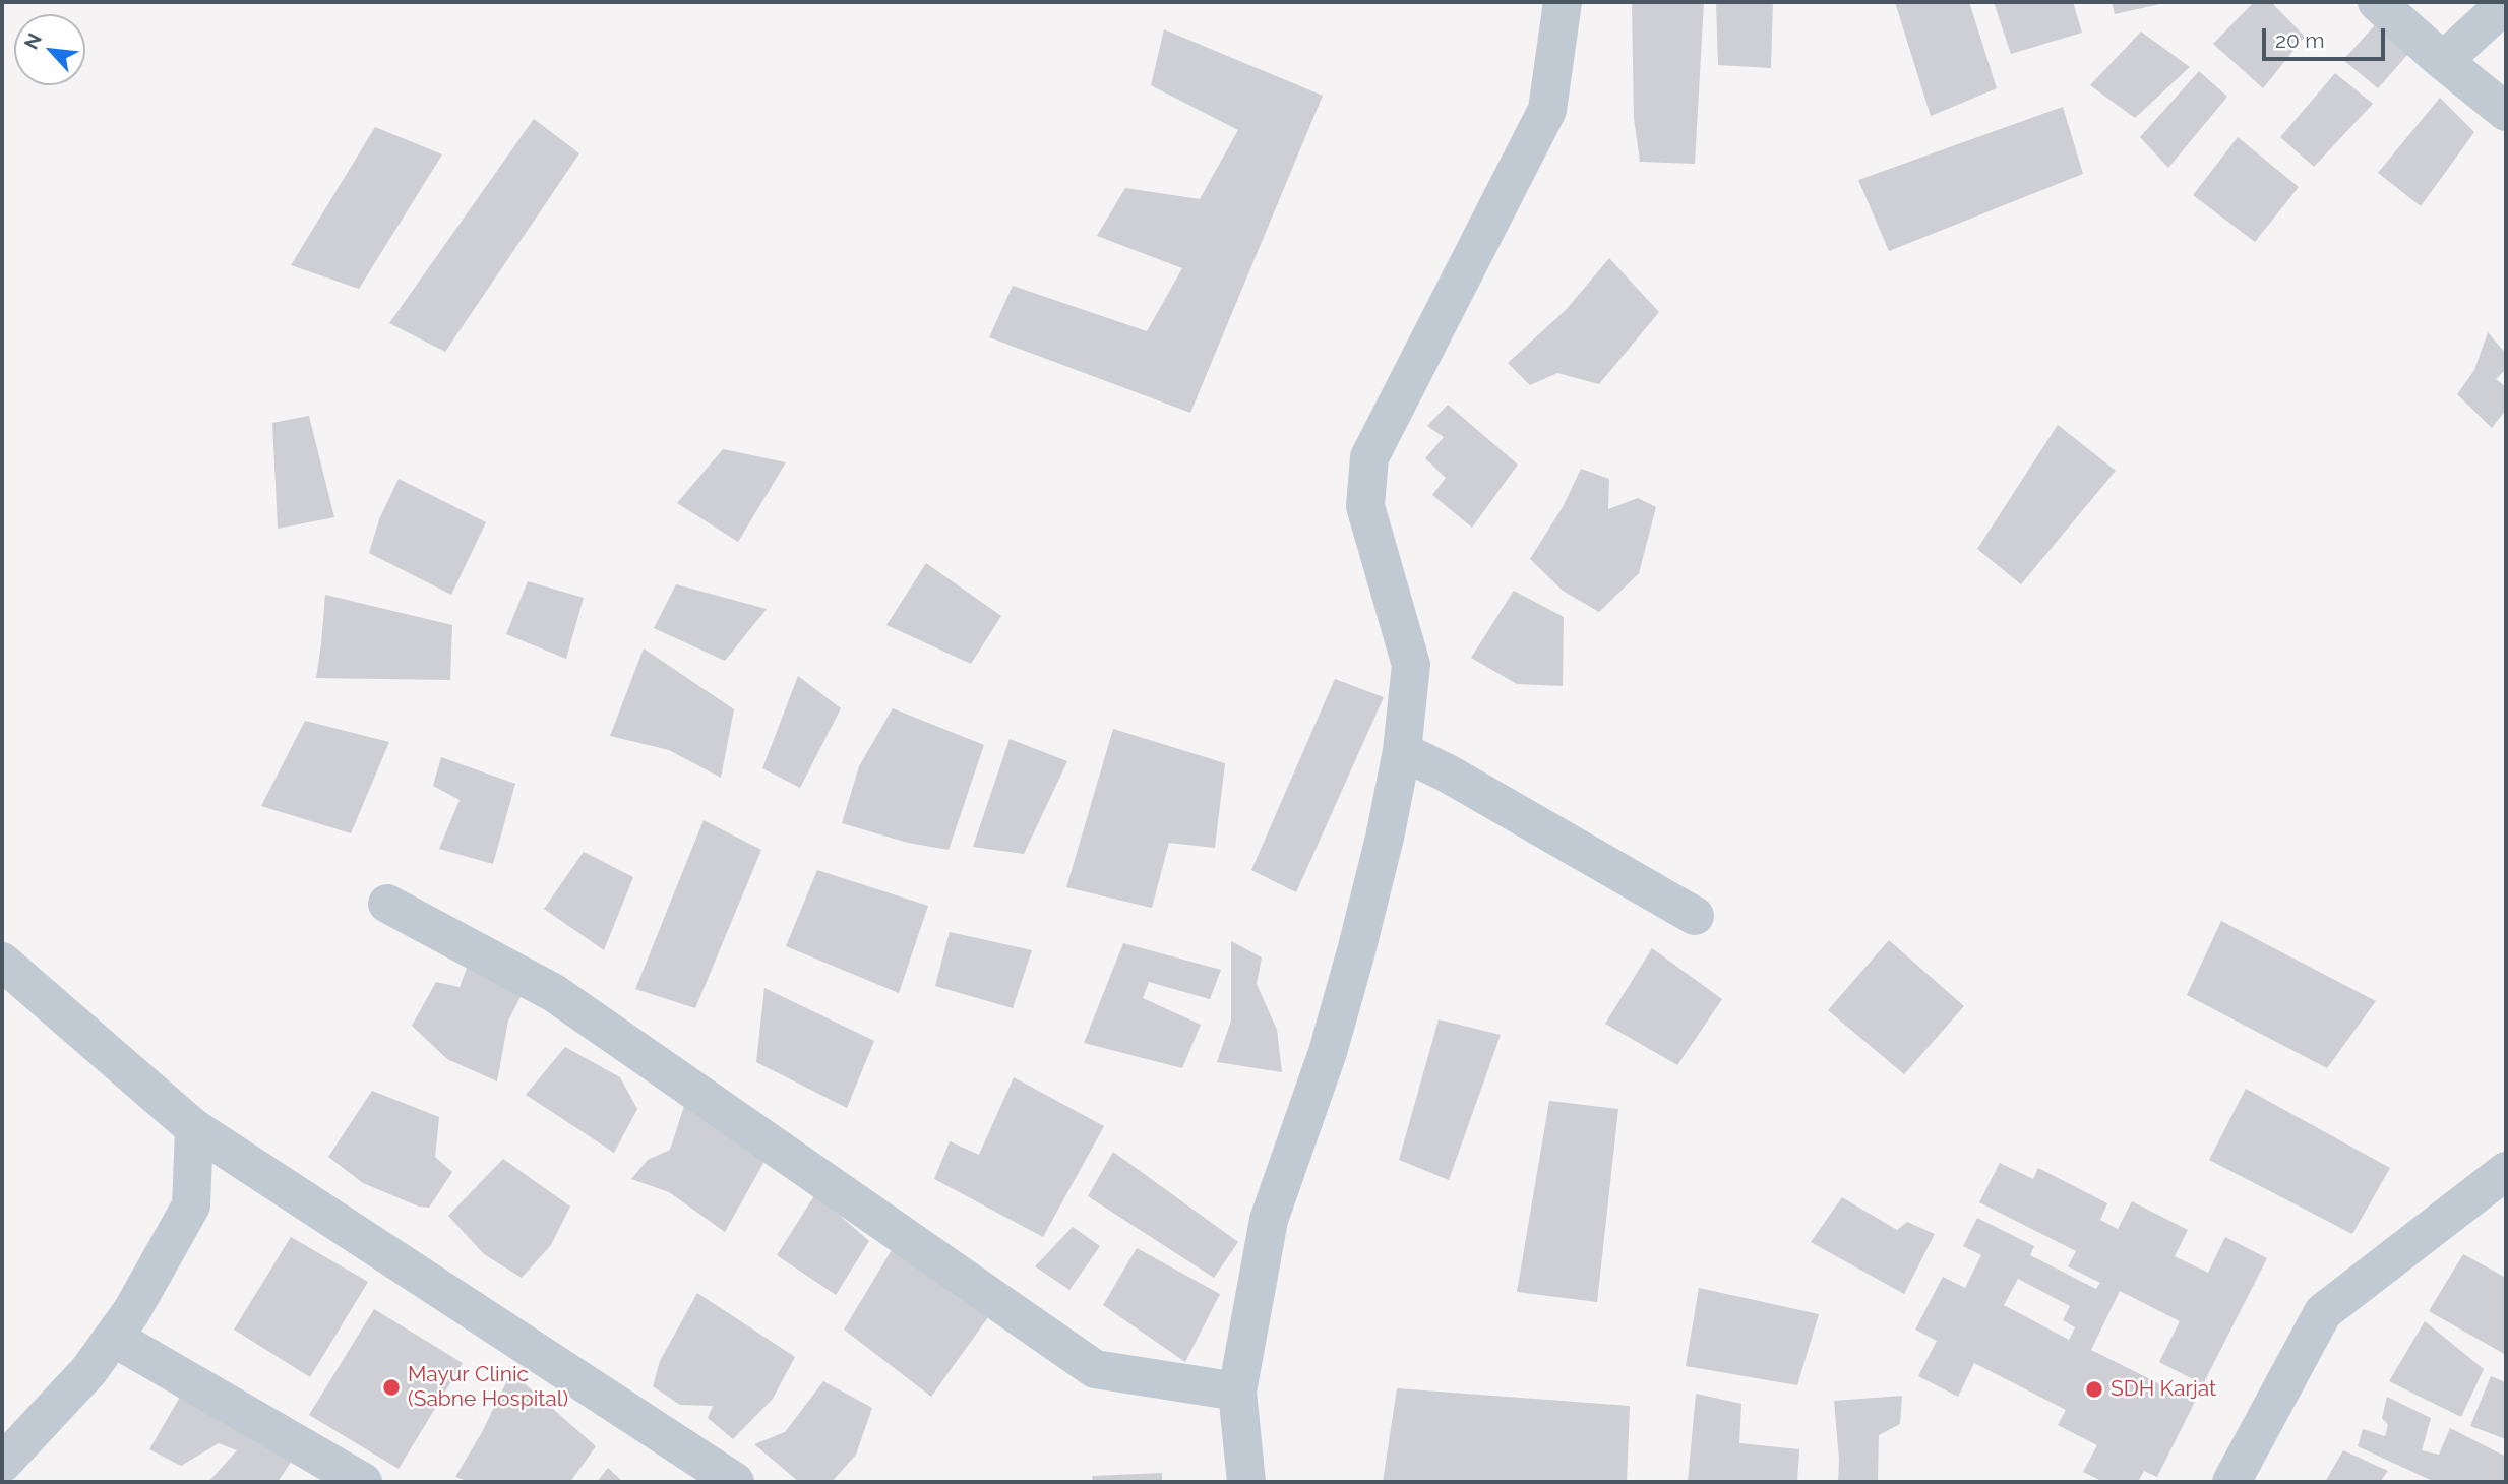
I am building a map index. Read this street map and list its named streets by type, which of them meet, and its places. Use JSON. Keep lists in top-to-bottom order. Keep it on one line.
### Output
{"places":["Mayur Clinic (Sabne Hospital)","SDH Karjat"],"scale_bar":"20 m","north":"top left"}
